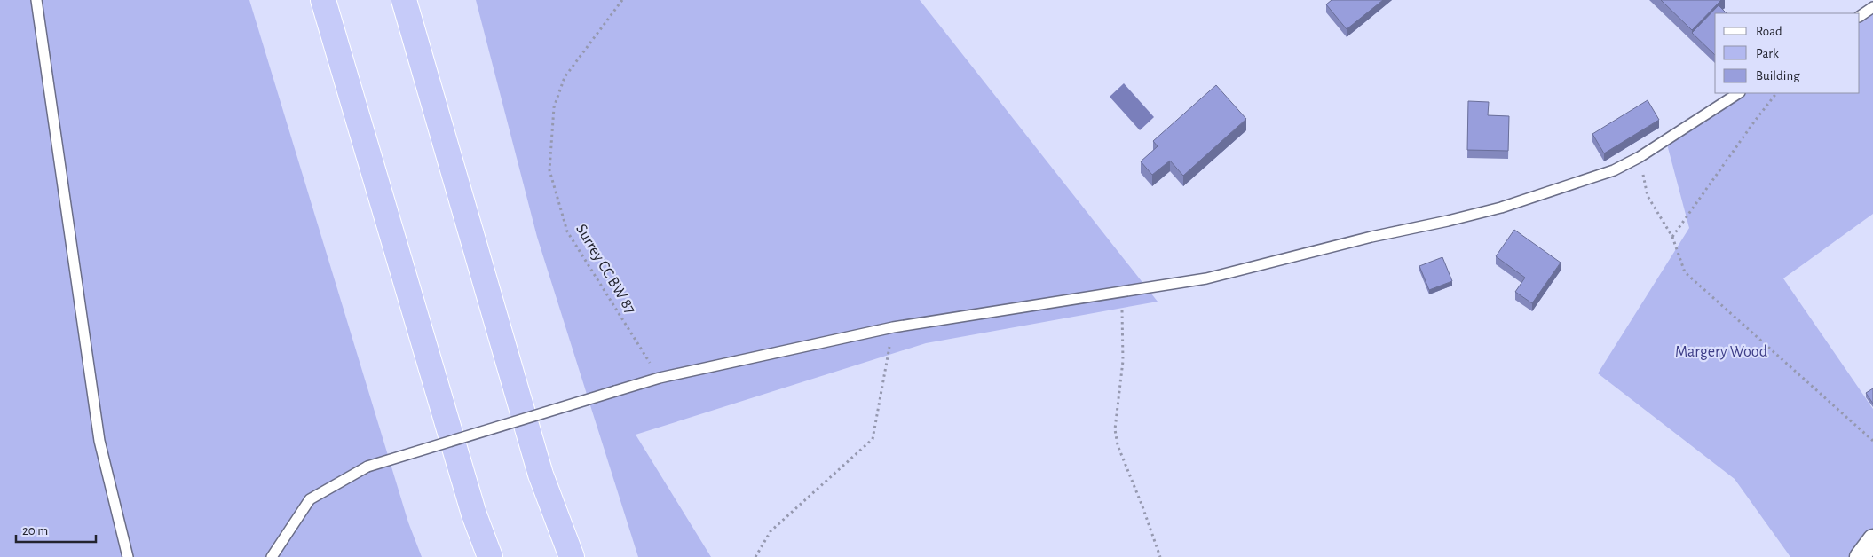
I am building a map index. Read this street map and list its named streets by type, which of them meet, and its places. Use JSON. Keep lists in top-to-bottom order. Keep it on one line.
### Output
{"streets":{"path":["Surrey CC BW 87"]},"parks":["Margery Wood"],"legend":["Road","Park","Building"],"scale_bar":"20 m"}
